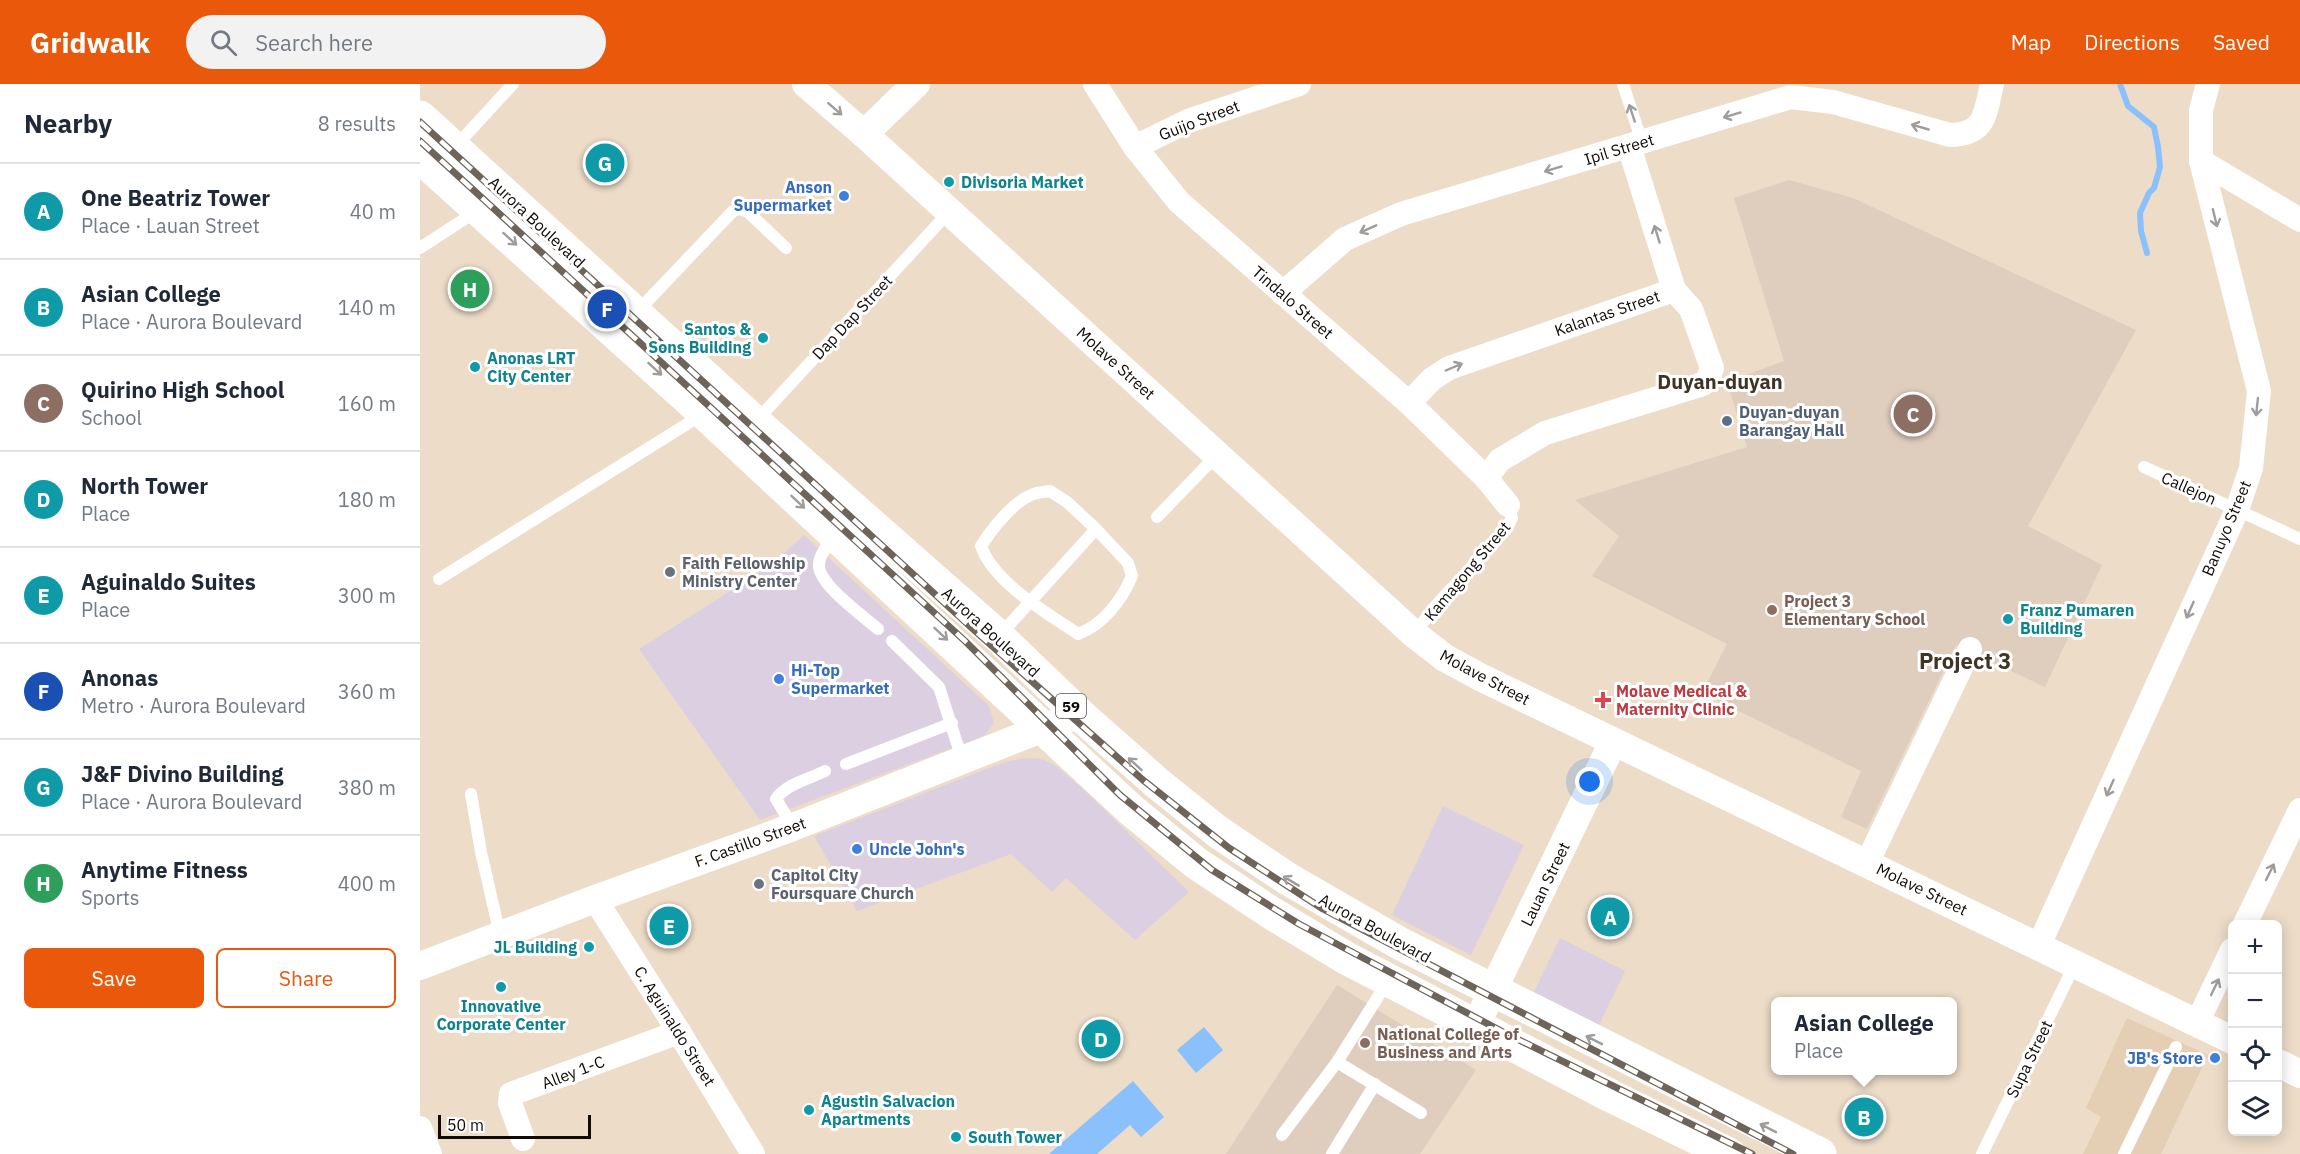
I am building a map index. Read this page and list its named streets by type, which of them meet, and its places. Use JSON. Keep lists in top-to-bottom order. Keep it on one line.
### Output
{"streets":{"main road":["Aurora Boulevard","59"],"street":["Guijo Street","Ipil Street","Tindalo Street","Kalantas Street","Molave Street","Banuyo Street","F. Castillo Street","Lauan Street","C. Aguinaldo Street","Alley 1-C"],"lane":["Dap Dap Street","Callejon","Kamagong Street","Supa Street"]},"crossings":[["Guijo Street","Tindalo Street"],["Ipil Street","Tindalo Street"],["Ipil Street","Kalantas Street"],["Aurora Boulevard","Dap Dap Street"],["Aurora Boulevard","F. Castillo Street"],["Aurora Boulevard","Lauan Street"],["Tindalo Street","Kalantas Street"],["Tindalo Street","Kamagong Street"],["Dap Dap Street","Molave Street"],["Molave Street","Banuyo Street"],["Molave Street","Kamagong Street"],["Molave Street","Lauan Street"],["Molave Street","Supa Street"],["Callejon","Banuyo Street"],["F. Castillo Street","C. Aguinaldo Street"],["C. Aguinaldo Street","Alley 1-C"]],"one_way":["Ipil Street"],"districts":["Duyan-duyan","Project 3"],"places":{"other":["Divisoria Market","Anson Supermarket","Santos & Sons Building","Anonas LRT City Center","Duyan-duyan Barangay Hall","Faith Fellowship Ministry Center","Project 3 Elementary School","Franz Pumaren Building","Hi-Top Supermarket","Uncle John's","Capitol City Foursquare Church","JL Building","Innovative Corporate Center","National College of Business and Arts","JB's Store","Agustin Salvacion Apartments","South Tower"],"health":["Molave Medical & Maternity Clinic"]},"scale_bar":"50 m","page":{"header":"Gridwalk","search":"Search here","nav":["Map","Directions","Saved"],"heading":["Nearby","8 results"],"pins":["G","H","F","C","A","E","D","B"],"list":[{"mark":"A","name":"One Beatriz Tower","note":"Place · Lauan Street","value":"40 m"},{"mark":"B","name":"Asian College","note":"Place · Aurora Boulevard","value":"140 m"},{"mark":"C","name":"Quirino High School","note":"School","value":"160 m"},{"mark":"D","name":"North Tower","note":"Place","value":"180 m"},{"mark":"E","name":"Aguinaldo Suites","note":"Place","value":"300 m"},{"mark":"F","name":"Anonas","note":"Metro · Aurora Boulevard","value":"360 m"},{"mark":"G","name":"J&F Divino Building","note":"Place · Aurora Boulevard","value":"380 m"},{"mark":"H","name":"Anytime Fitness","note":"Sports","value":"400 m"}],"map_buttons":["+","−"],"buttons":["Save","Share"],"popup":["Asian College","Place"],"scale":"50 m"}}
